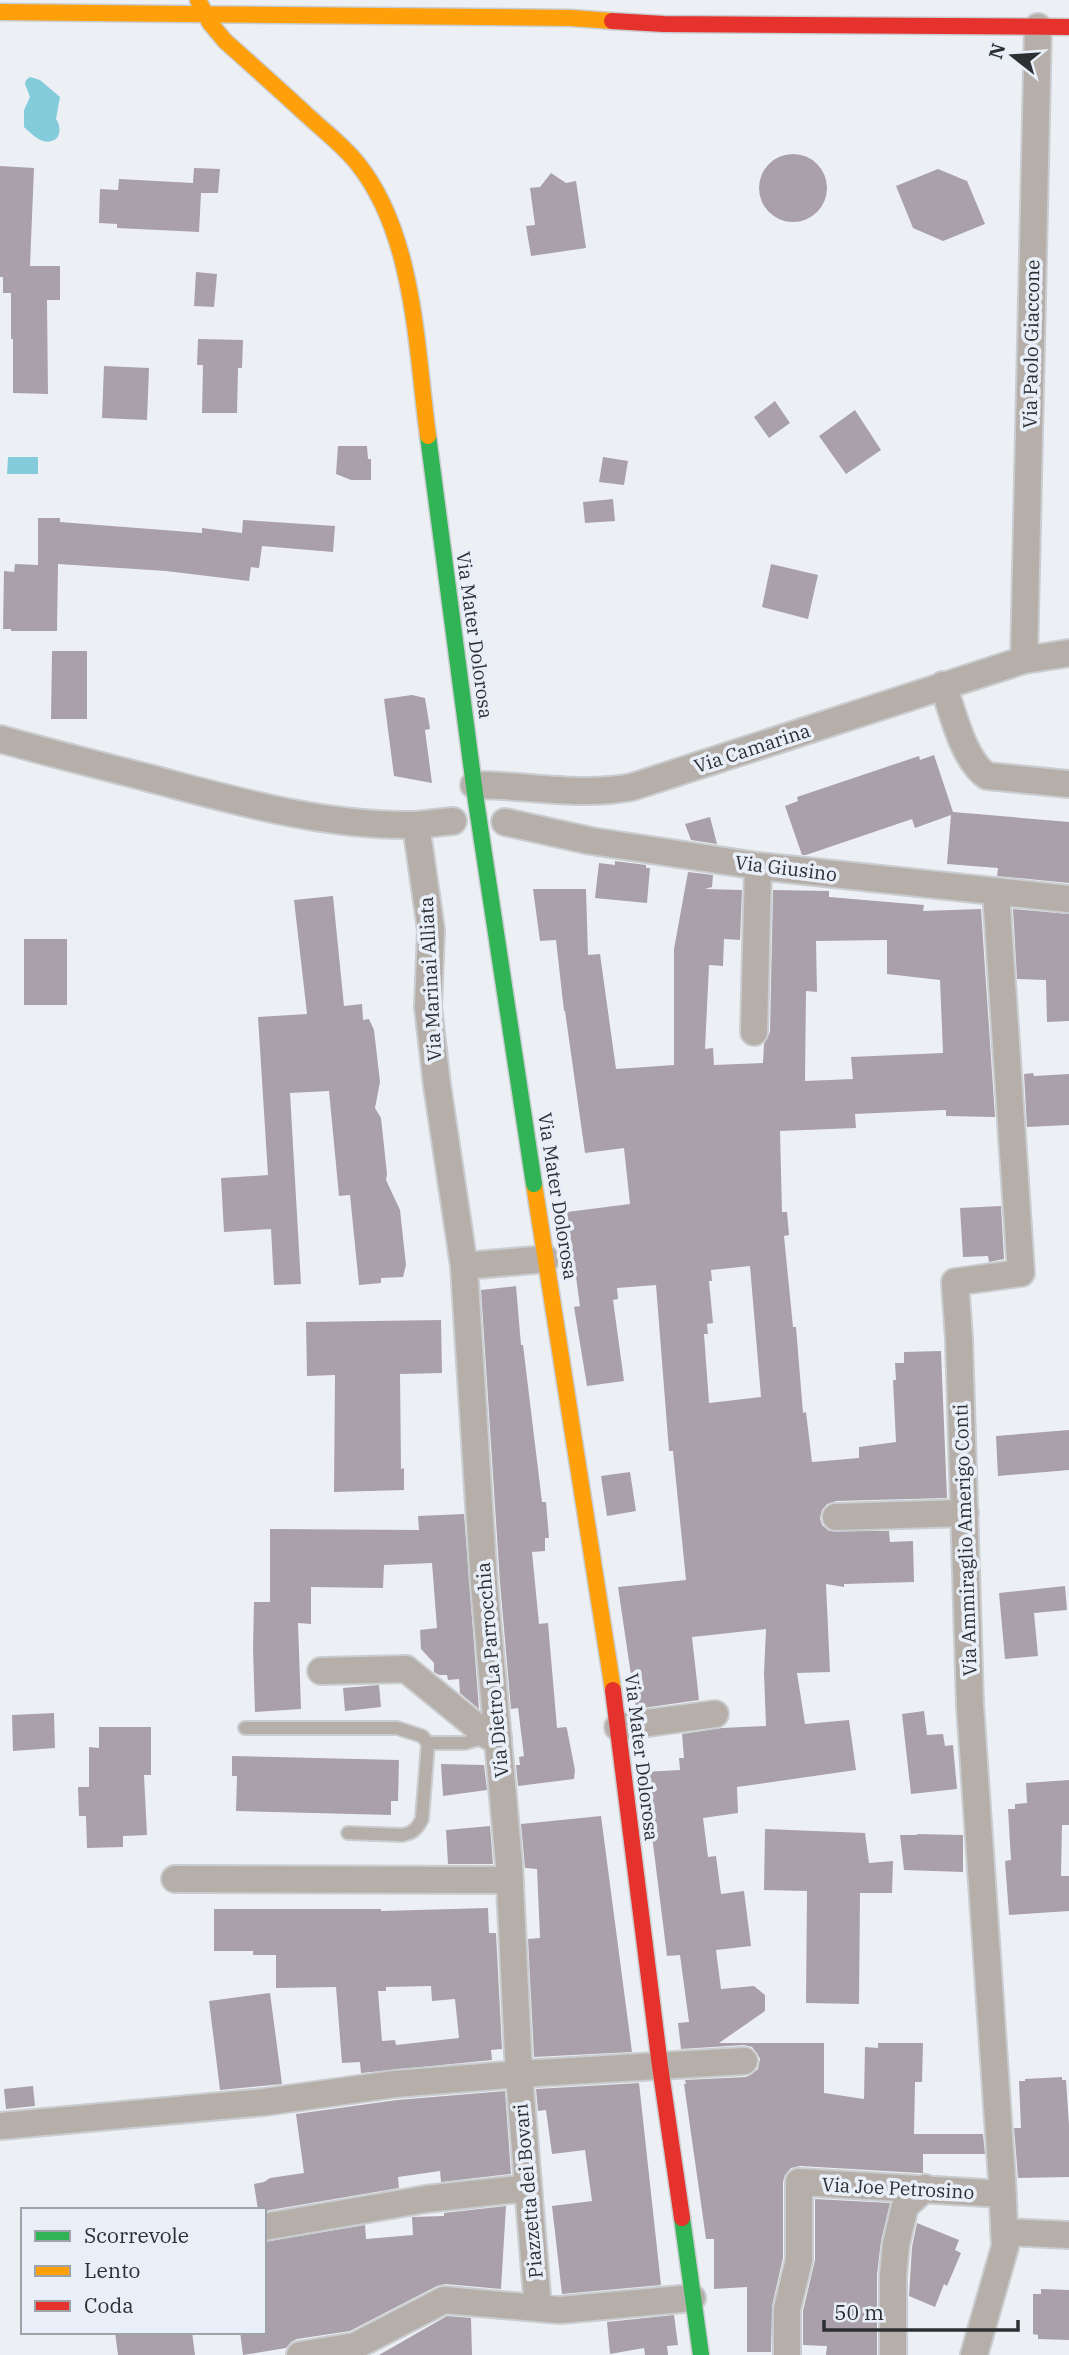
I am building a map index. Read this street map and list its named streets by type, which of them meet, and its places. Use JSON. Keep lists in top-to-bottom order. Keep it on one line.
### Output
{"streets":{"street":["Via Paolo Giaccone","Via Mater Dolorosa","Via Camarina","Via Giusino","Via Marinai Alliata","Via Ammiraglio Amerigo Conti","Via Dietro La Parrocchia","Via Joe Petrosino","Piazzetta dei Bovari"]},"crossings":[["Via Paolo Giaccone","Via Camarina"],["Via Mater Dolorosa","Via Camarina"],["Via Giusino","Via Ammiraglio Amerigo Conti"],["Via Marinai Alliata","Via Dietro La Parrocchia"],["Via Ammiraglio Amerigo Conti","Via Joe Petrosino"],["Via Dietro La Parrocchia","Piazzetta dei Bovari"]],"legend":["Scorrevole","Lento","Coda"],"scale_bar":"50 m","north":"left"}
